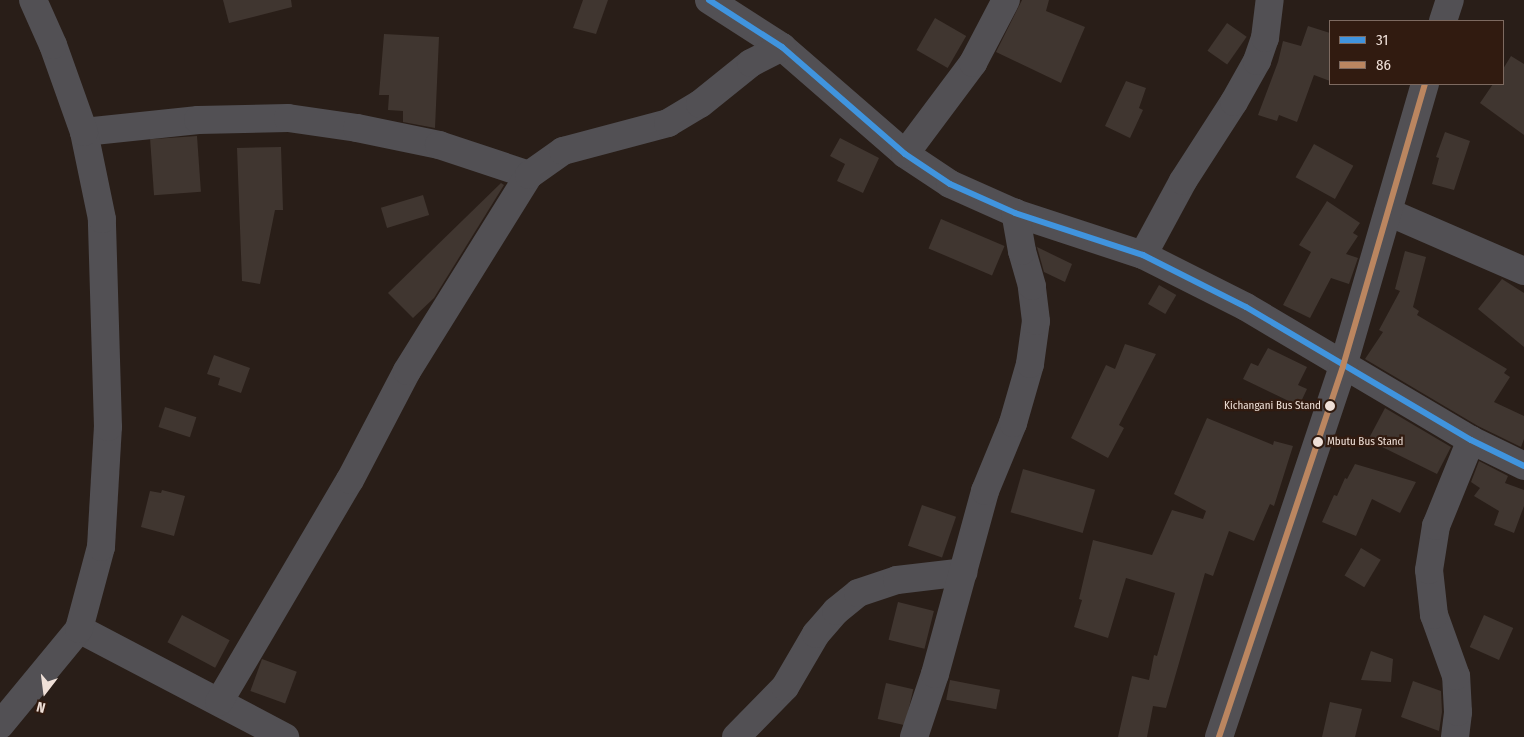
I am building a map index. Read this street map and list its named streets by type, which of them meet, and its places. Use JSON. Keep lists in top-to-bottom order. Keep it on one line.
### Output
{"places":["Kichangani Bus Stand","Mbutu Bus Stand"],"lines":["transit line 31","transit line 86"],"legend":["31","86"],"north":"bottom"}
